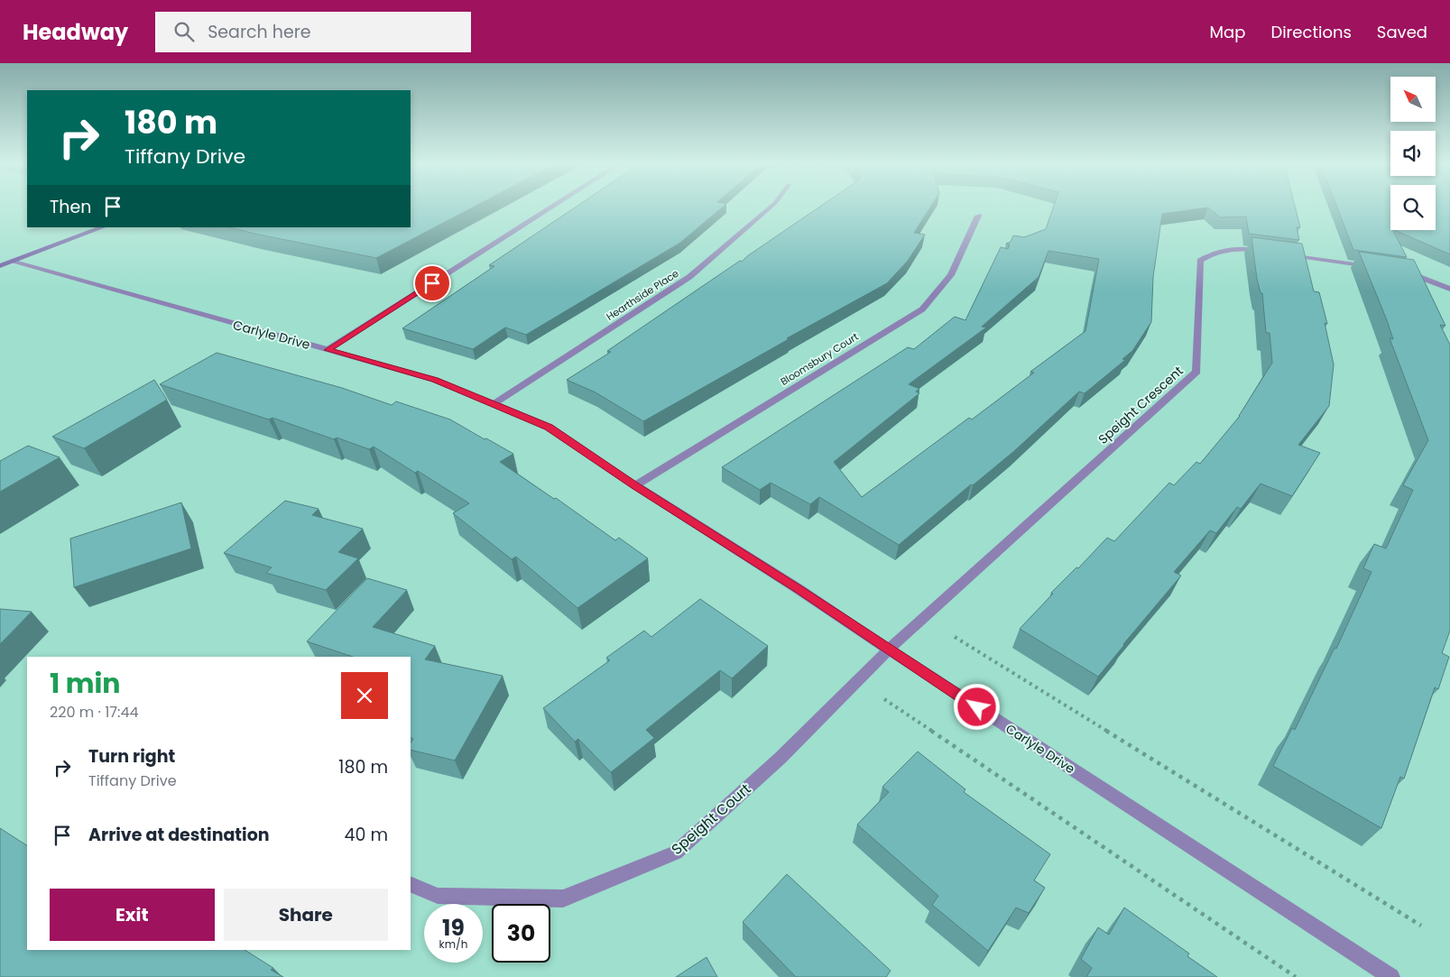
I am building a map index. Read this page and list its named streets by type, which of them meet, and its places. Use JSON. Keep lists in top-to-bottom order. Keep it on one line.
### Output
{"streets":{"street":["Hearthside Place","Carlyle Drive","Bloomsbury Court","Speight Crescent","Speight Court"]},"crossings":[["Hearthside Place","Carlyle Drive"],["Carlyle Drive","Bloomsbury Court"],["Carlyle Drive","Speight Crescent"],["Carlyle Drive","Speight Court"],["Speight Crescent","Speight Court"]],"north":"top left","page":{"header":"Headway","search":"Search here","nav":["Map","Directions","Saved"],"turn":["180 m","Tiffany Drive"],"then":"Then","heading":["1 min","220 m · 17:44"],"list":[{"name":"Turn right","note":"Tiffany Drive","value":"180 m"},{"name":"Arrive at destination","value":"40 m"}],"buttons":["Exit","Share"],"speed":"19 km/h","limit":"30"}}
